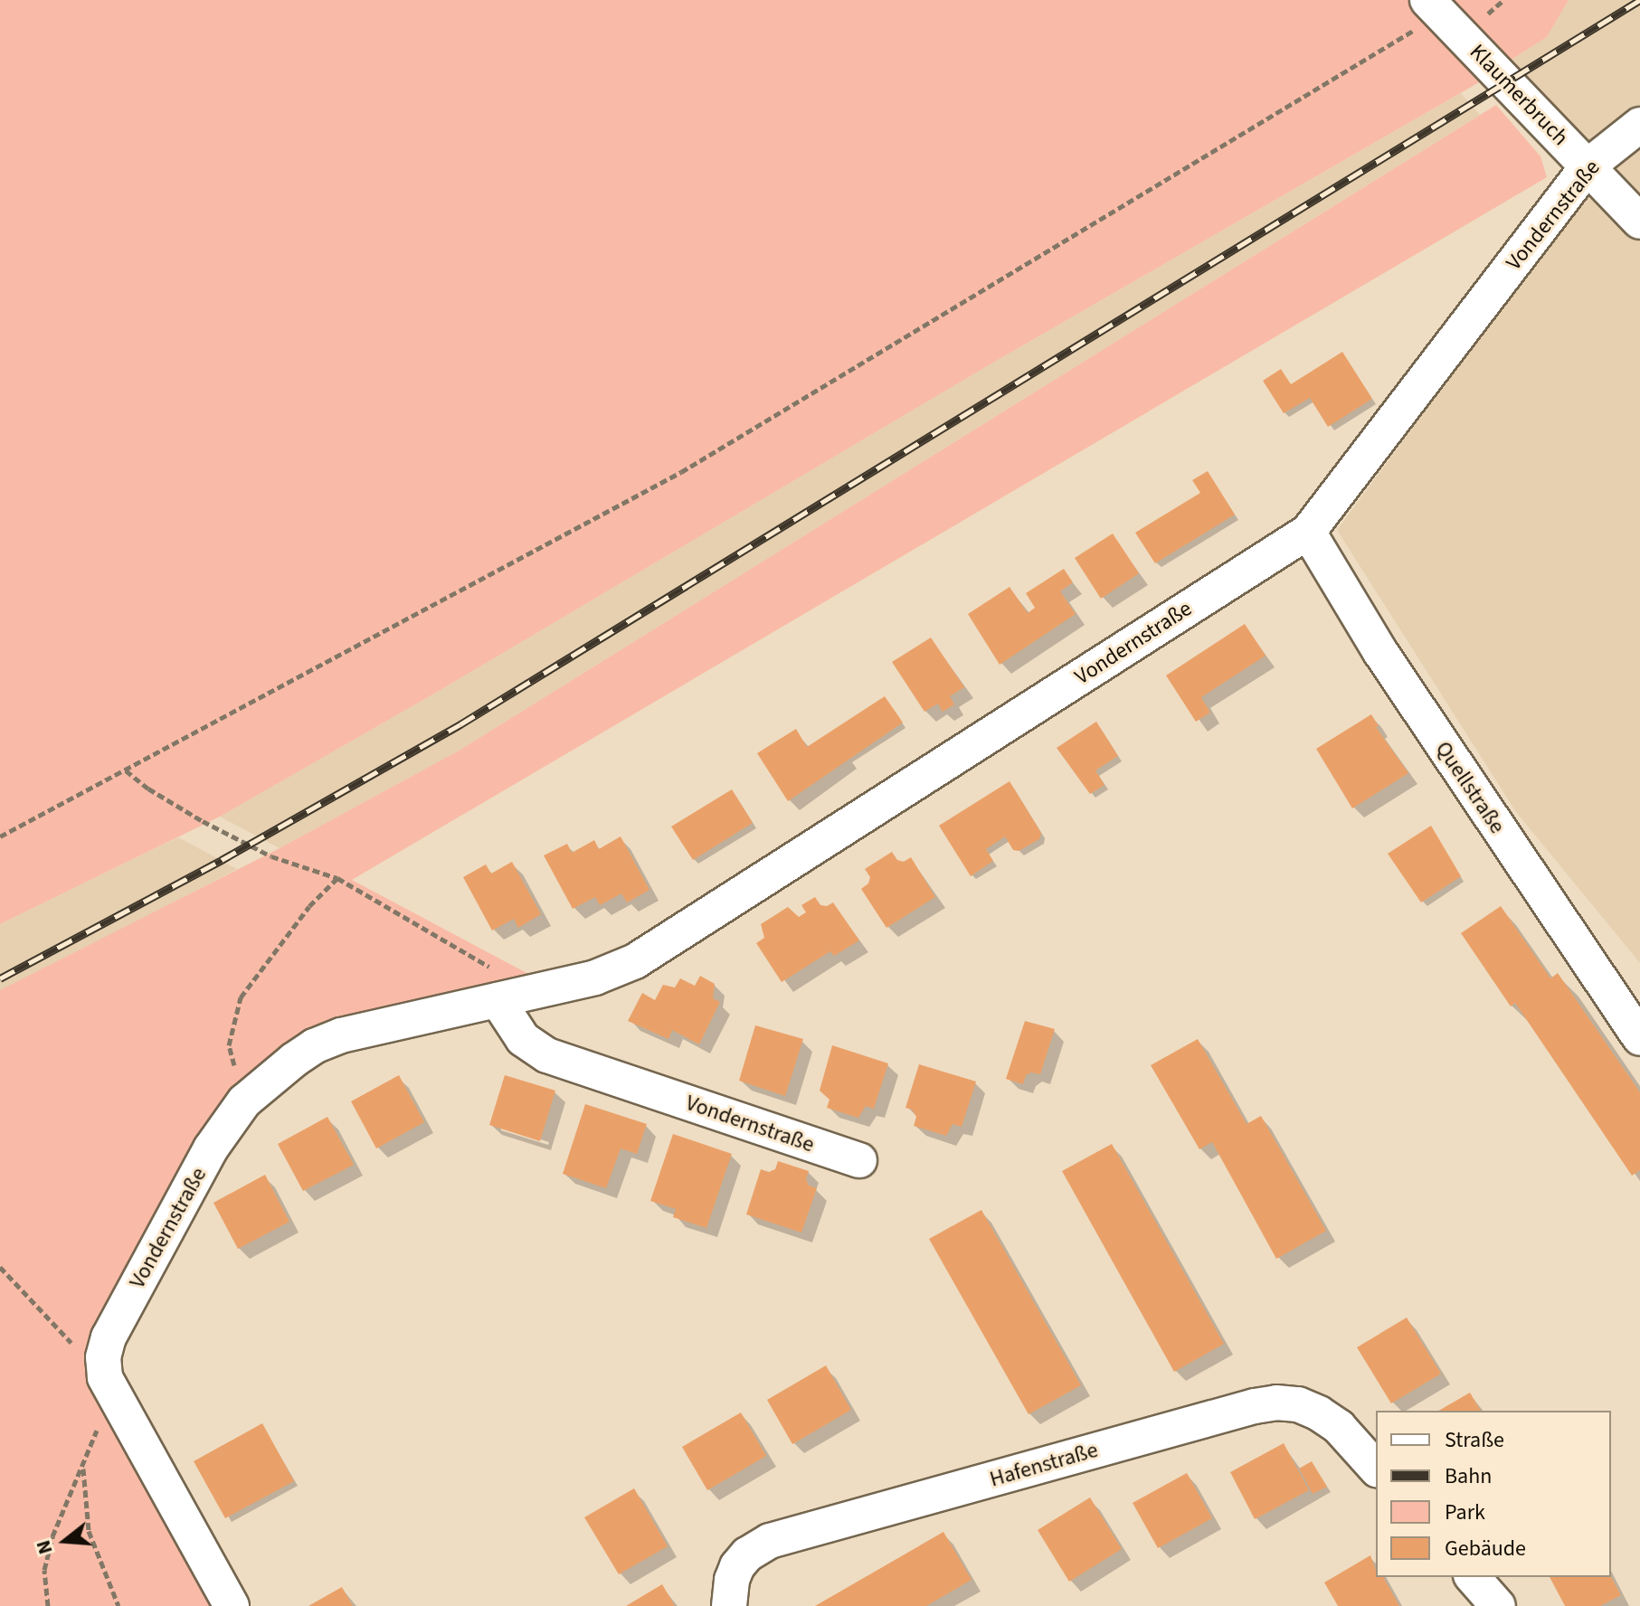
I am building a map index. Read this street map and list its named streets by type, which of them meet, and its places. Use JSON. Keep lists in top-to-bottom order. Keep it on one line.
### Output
{"streets":{"street":["Klaumerbruch","Vondernstraße","Quellstraße","Hafenstraße"]},"crossings":[["Klaumerbruch","Vondernstraße"],["Vondernstraße","Quellstraße"]],"legend":["Straße","Bahn","Park","Gebäude"],"north":"left"}
